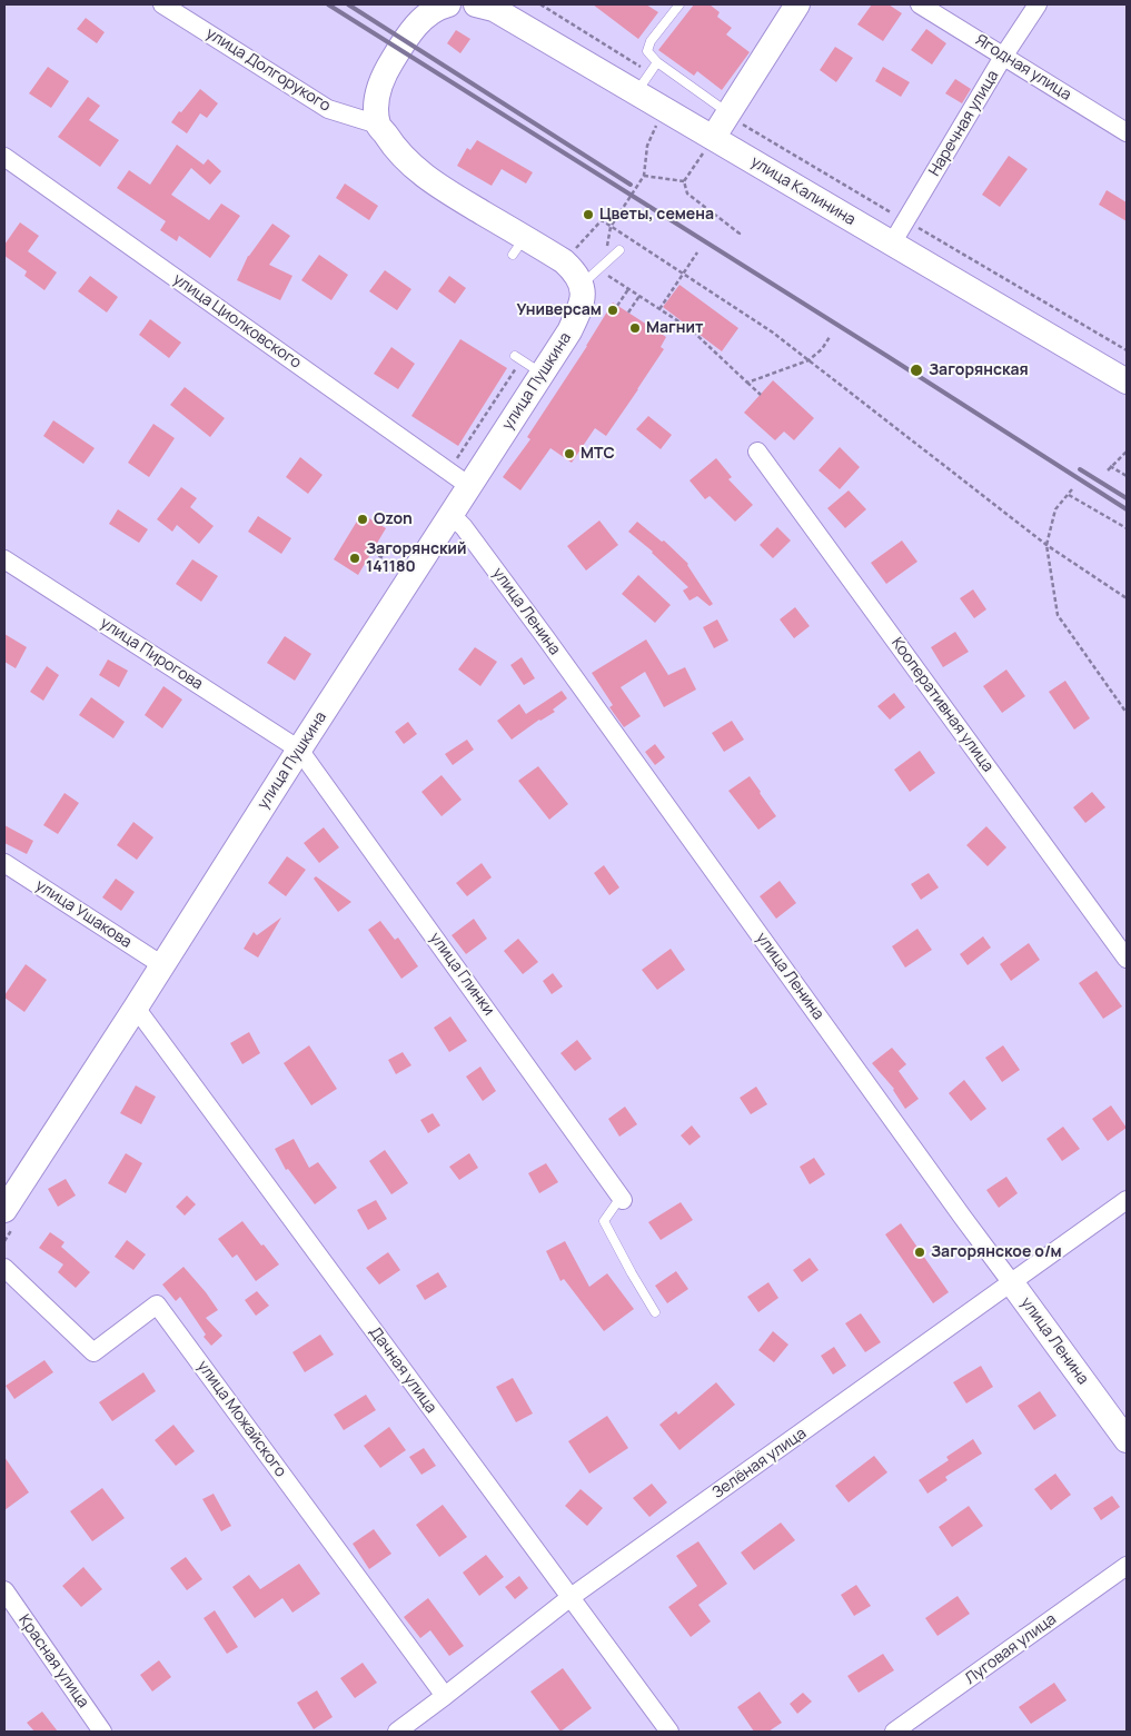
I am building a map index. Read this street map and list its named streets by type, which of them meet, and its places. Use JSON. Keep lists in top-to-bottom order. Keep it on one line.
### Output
{"streets":{"main road":["улица Калинина","улица Пушкина","улица Ленина"],"street":["Ягодная улица","улица Долгорукого","Наречная улица","улица Циолковского","улица Пирогова","Кооперативная улица","улица Ушакова","улица Глинки","Дачная улица","улица Можайского","Зелёная улица","Луговая улица","Красная улица"]},"crossings":[["Ягодная улица","Наречная улица"],["Наречная улица","улица Калинина"],["улица Циолковского","улица Пушкина"],["улица Пушкина","улица Ленина"],["улица Пушкина","улица Пирогова"],["улица Пушкина","улица Ушакова"],["улица Пушкина","улица Глинки"],["улица Пушкина","Дачная улица"],["улица Ленина","Зелёная улица"],["улица Пирогова","улица Глинки"],["Дачная улица","Зелёная улица"],["улица Можайского","Зелёная улица"]],"places":["Цветы, семена","Универсам","Магнит","Загорянская","МТС","Ozon","Загорянский 141180","Загорянское о/м"]}
